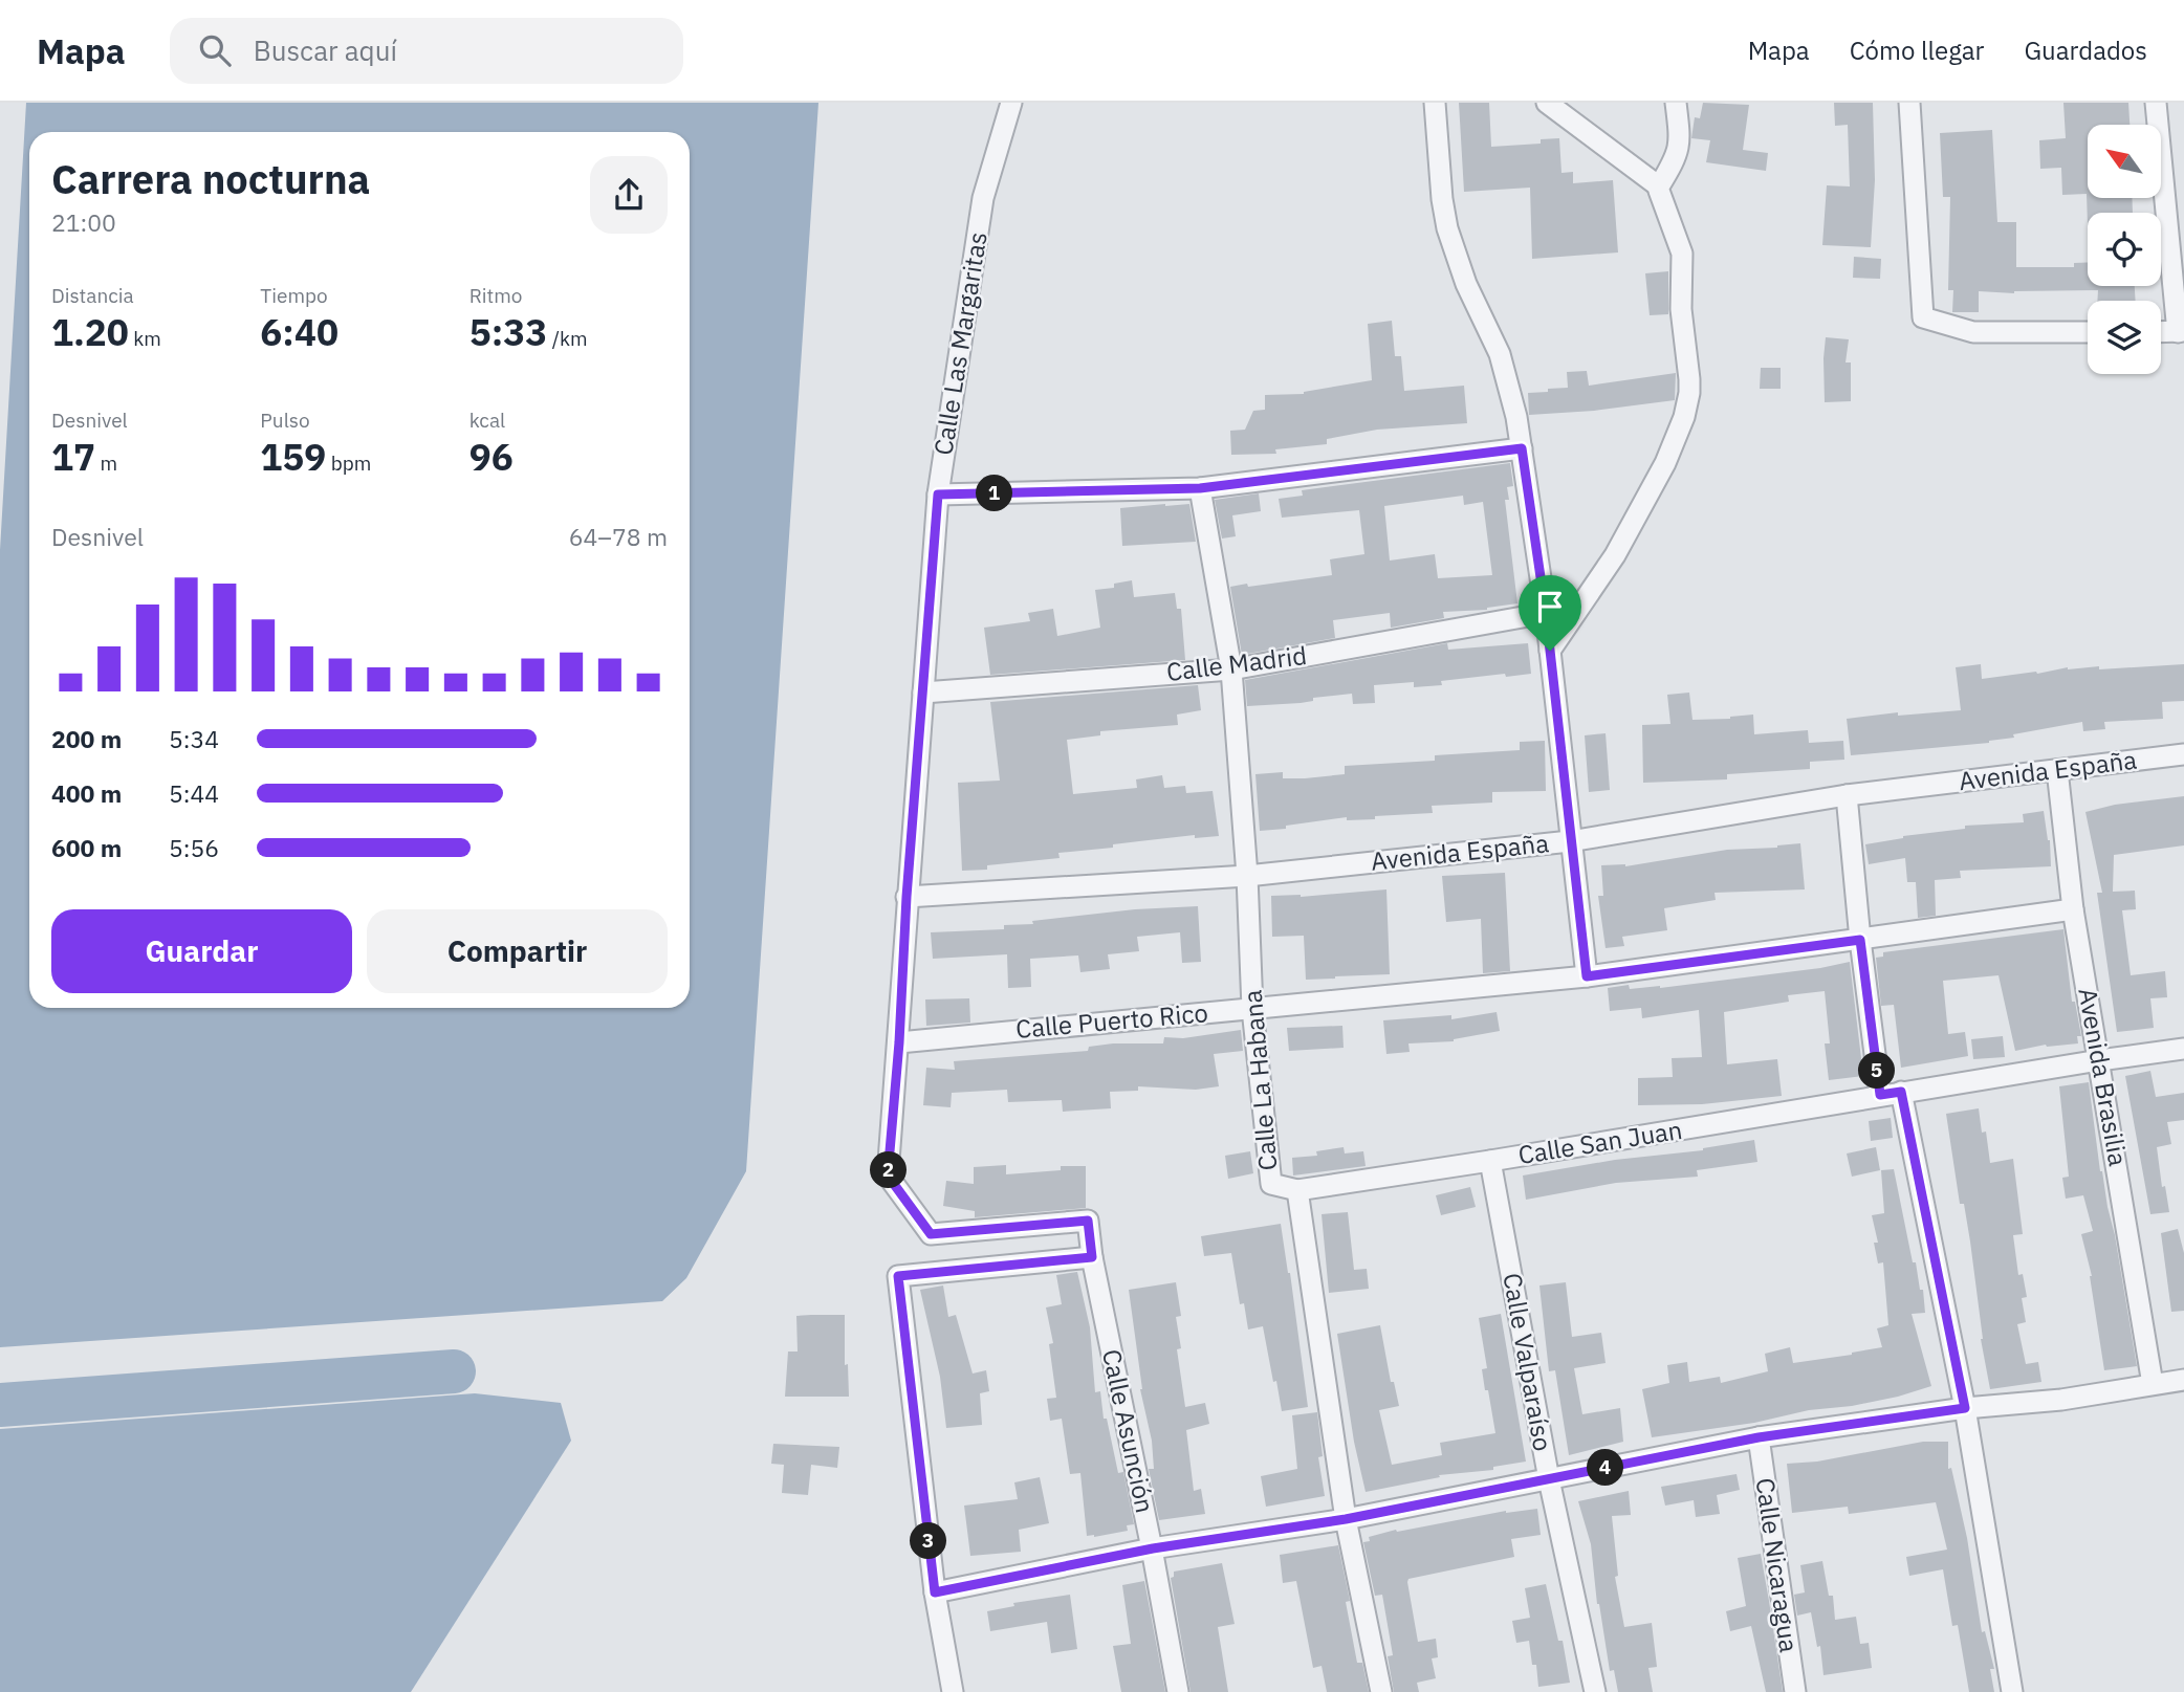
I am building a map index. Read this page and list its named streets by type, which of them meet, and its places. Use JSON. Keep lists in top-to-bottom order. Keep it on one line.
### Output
{"streets":{"street":["Calle Las Margaritas","Calle Madrid","Avenida España","Calle Puerto Rico","Avenida Brasilia","Calle La Habana","Calle San Juan","Calle Valparaíso","Calle Asunción","Calle Nicaragua"]},"crossings":[["Calle Las Margaritas","Calle Madrid"],["Calle Las Margaritas","Avenida España"],["Calle Las Margaritas","Calle Puerto Rico"],["Calle Las Margaritas","Calle Asunción"],["Calle Madrid","Calle La Habana"],["Avenida España","Avenida Brasilia"],["Avenida España","Calle La Habana"],["Calle Puerto Rico","Avenida Brasilia"],["Calle Puerto Rico","Calle La Habana"],["Avenida Brasilia","Calle San Juan"],["Calle La Habana","Calle San Juan"],["Calle San Juan","Calle Valparaíso"]],"north":"top left","page":{"header":"Mapa","search":"Buscar aquí","nav":["Mapa","Cómo llegar","Guardados"],"heading":["Carrera nocturna","21:00"],"stats":[["Distancia","1.20 km"],["Tiempo","6:40"],["Ritmo","5:33 /km"],["Desnivel","17 m"],["Pulso","159 bpm"],["kcal","96"]],"pins":["1","5","2","4","3"],"chart":["Desnivel","64–78 m"],"list":[{"name":"200 m","note":"5:34"},{"name":"400 m","note":"5:44"},{"name":"600 m","note":"5:56"}],"buttons":["Guardar","Compartir"]}}
